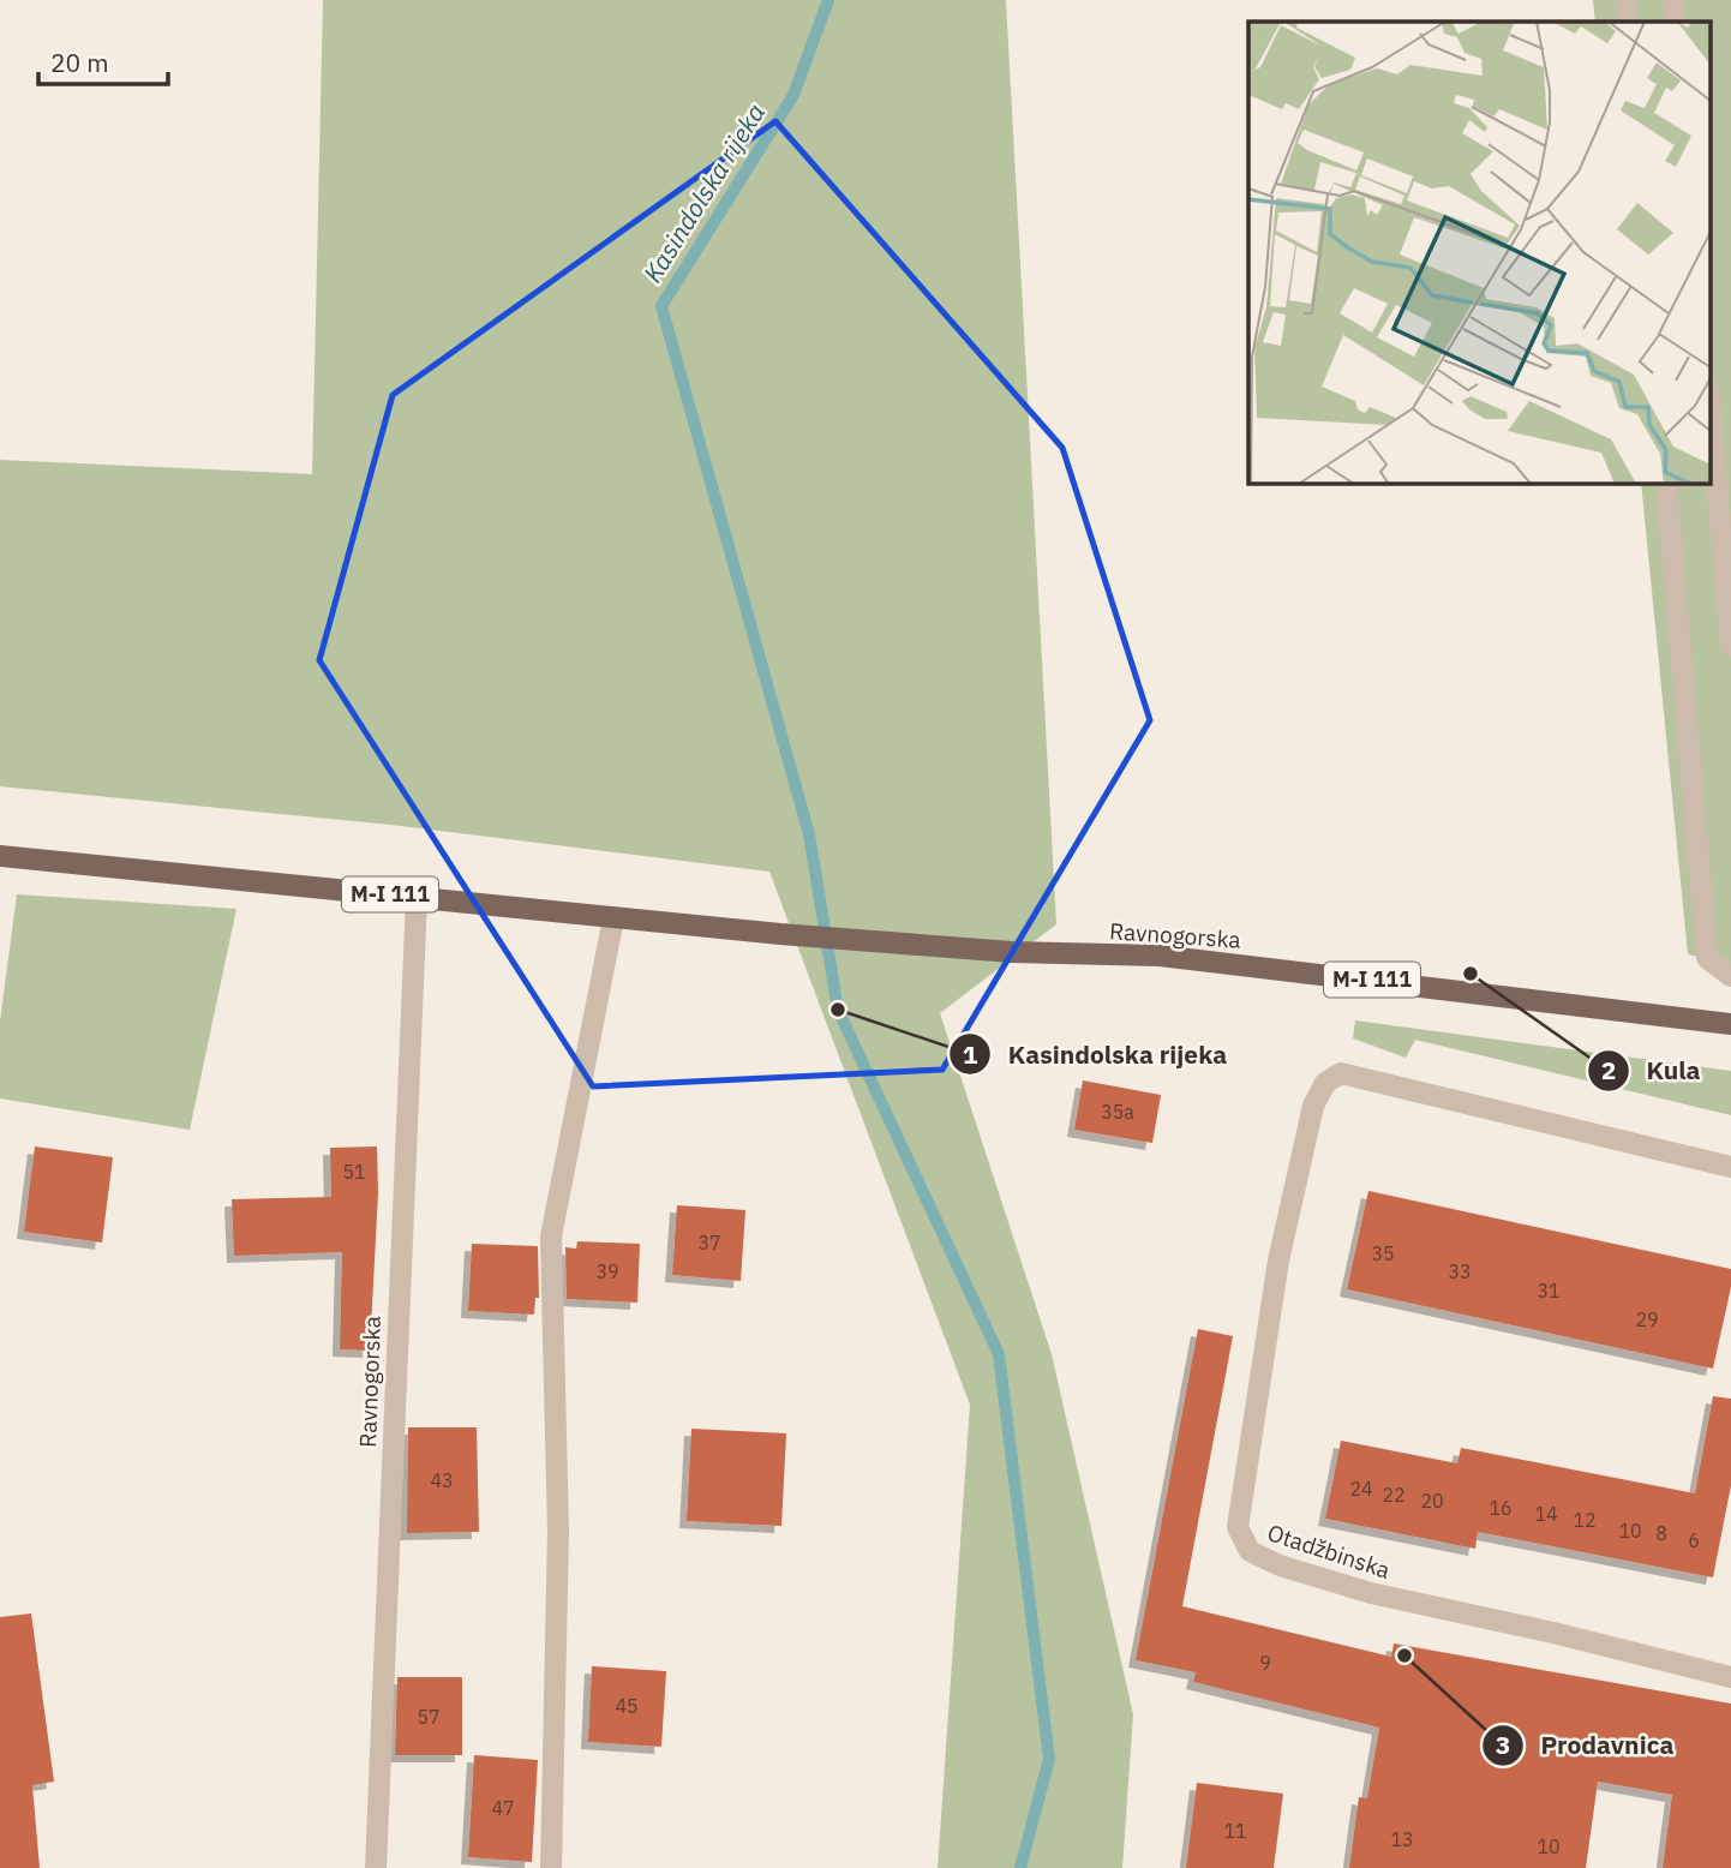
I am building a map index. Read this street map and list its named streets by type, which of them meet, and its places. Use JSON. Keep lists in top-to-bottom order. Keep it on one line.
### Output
{"streets":{"main road":["M-I 111","Ravnogorska"],"street":["Otadžbinska"]},"water":["Kasindolska rijeka"],"places":["Kula","Kasindolska rijeka","Prodavnica"],"house_numbers":["35a","51","37","35","39","33","31","29","43","24","22","20","16","14","12","10","8","6","9","45","57","47","11","13","10"],"scale_bar":"20 m"}
